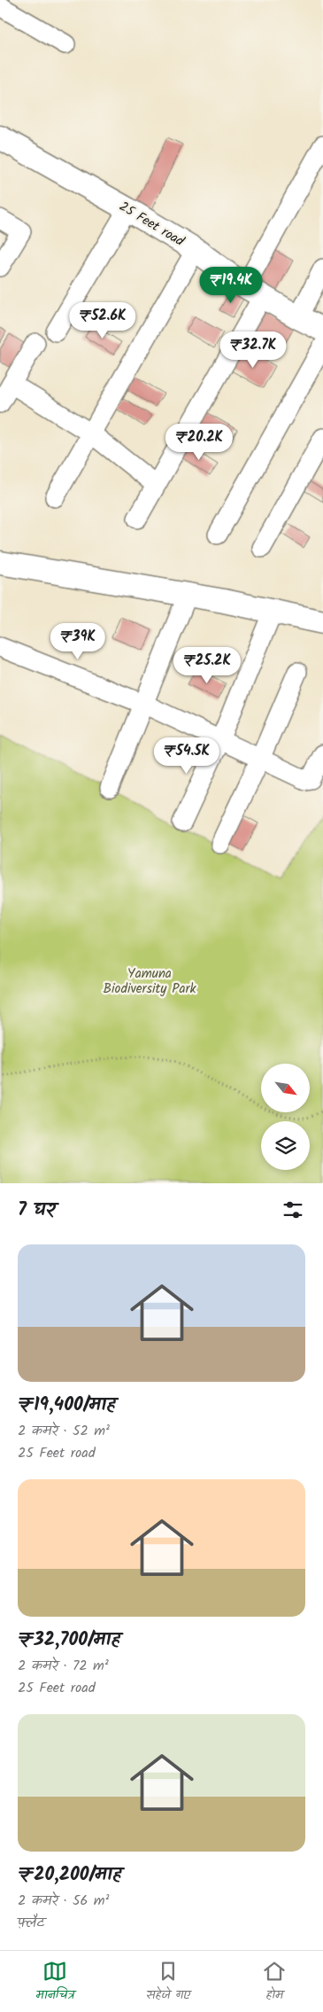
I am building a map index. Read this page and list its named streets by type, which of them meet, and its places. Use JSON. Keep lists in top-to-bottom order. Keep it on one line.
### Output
{"streets":{"street":["25 Feet road"]},"parks":["Yamuna Biodiversity Park"],"north":"bottom right","page":{"price":["₹19.4K","₹52.6K","₹32.7K","₹20.2K","₹39K","₹25.2K","₹54.5K"],"heading":"7 घर","list":[{"name":"₹19,400/माह","note":"2 कमरे · 52 m² · 25 Feet road"},{"name":"₹32,700/माह","note":"2 कमरे · 72 m² · 25 Feet road"},{"name":"₹20,200/माह","note":"2 कमरे · 56 m² · फ़्लैट"}],"tabs":["मानचित्र","सहेजे गए","होम"]}}
